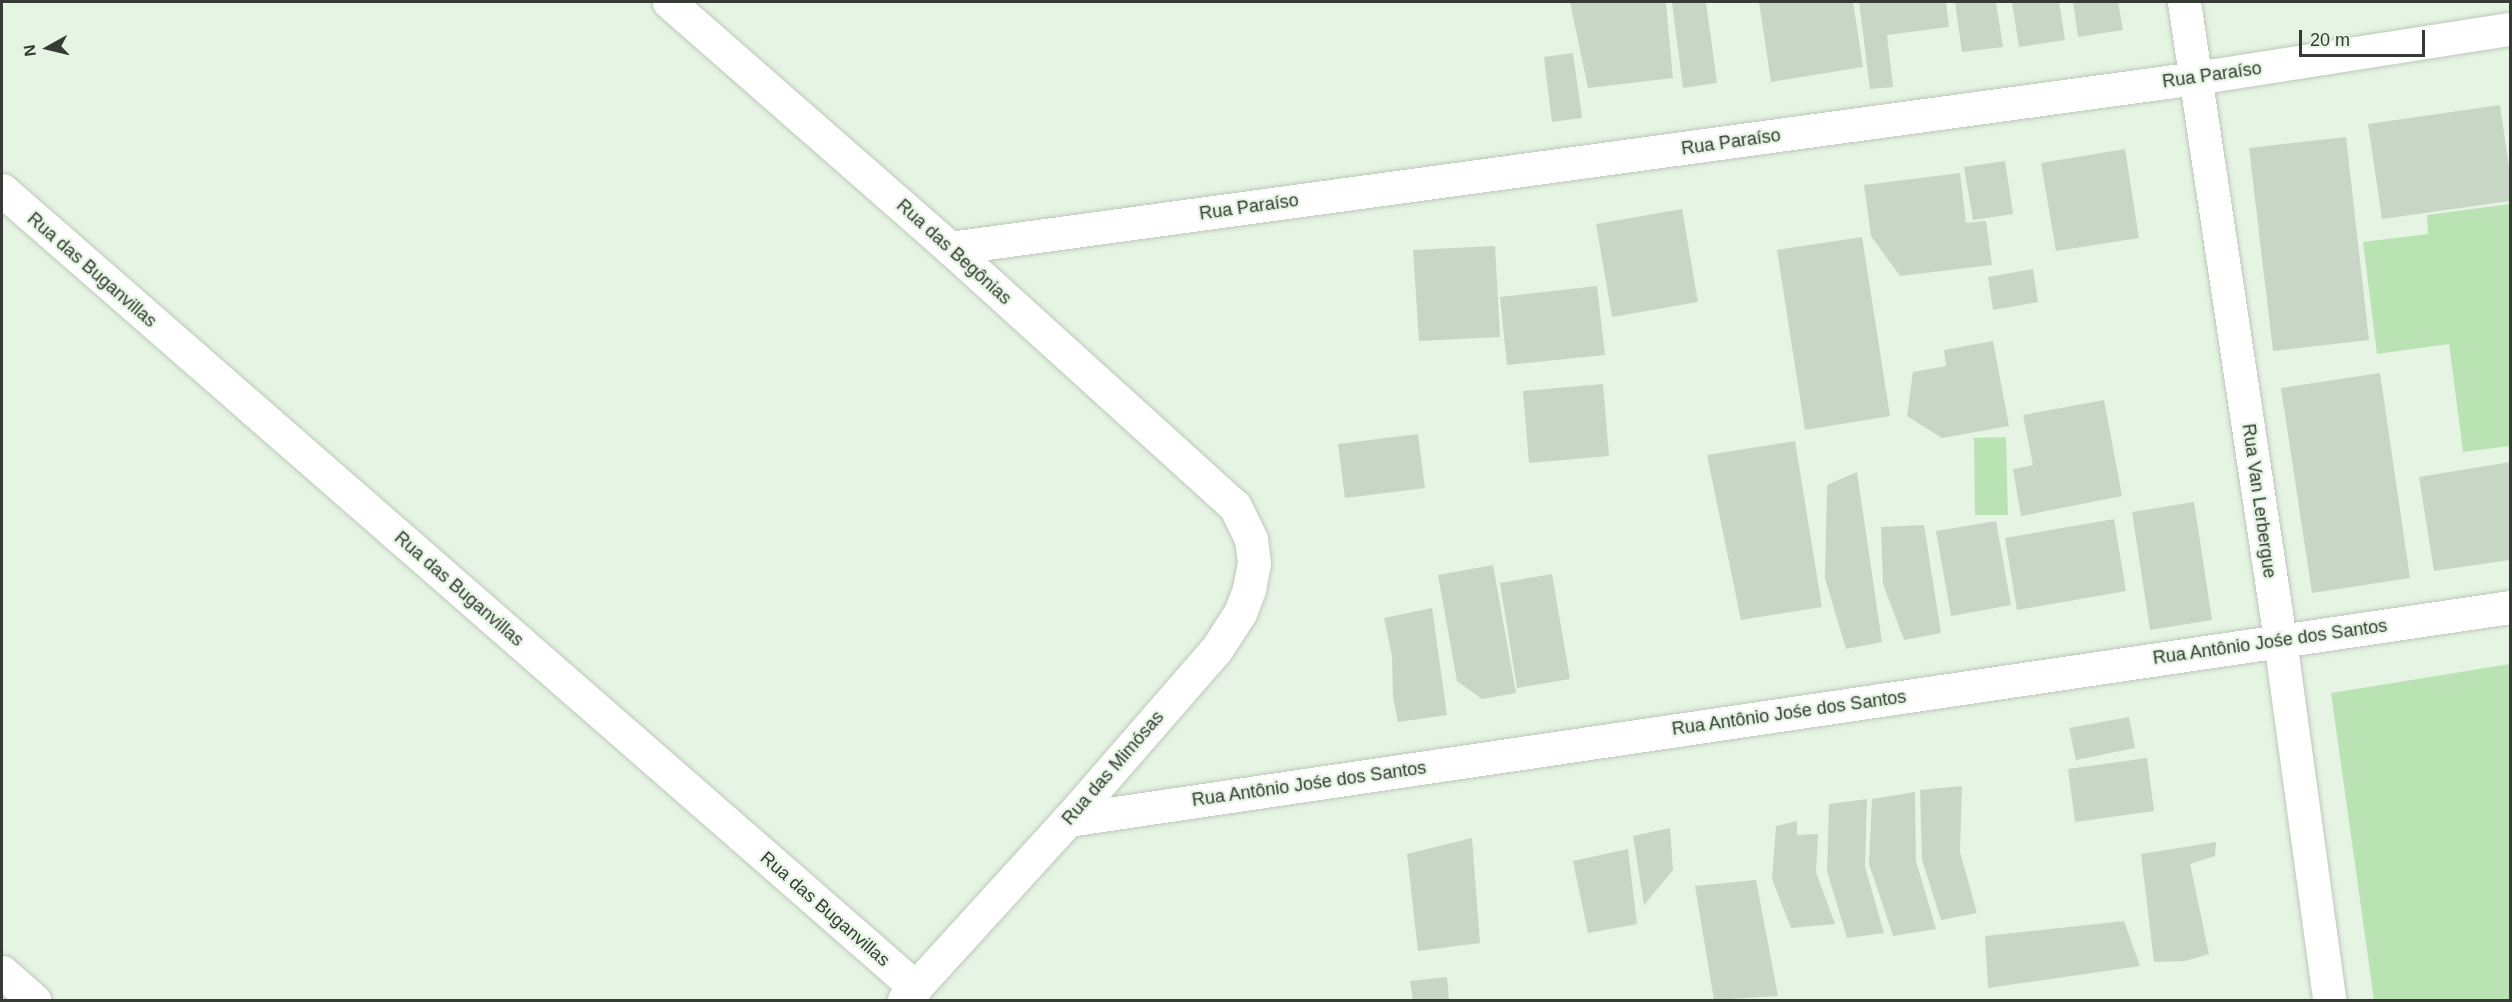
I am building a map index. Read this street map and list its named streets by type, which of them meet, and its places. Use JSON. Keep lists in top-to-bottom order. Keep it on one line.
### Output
{"streets":{"street":["Rua Paraíso","Rua das Begônias","Rua das Buganvillas","Rua Van Lerbergue","Rua Antônio Jośe dos Santos","Rua das Mimósas"]},"crossings":[["Rua Paraíso","Rua das Begônias"],["Rua Paraíso","Rua Van Lerbergue"],["Rua das Begônias","Rua das Mimósas"],["Rua das Buganvillas","Rua das Mimósas"],["Rua Van Lerbergue","Rua Antônio Jośe dos Santos"],["Rua Antônio Jośe dos Santos","Rua das Mimósas"]],"scale_bar":"20 m","north":"left"}
